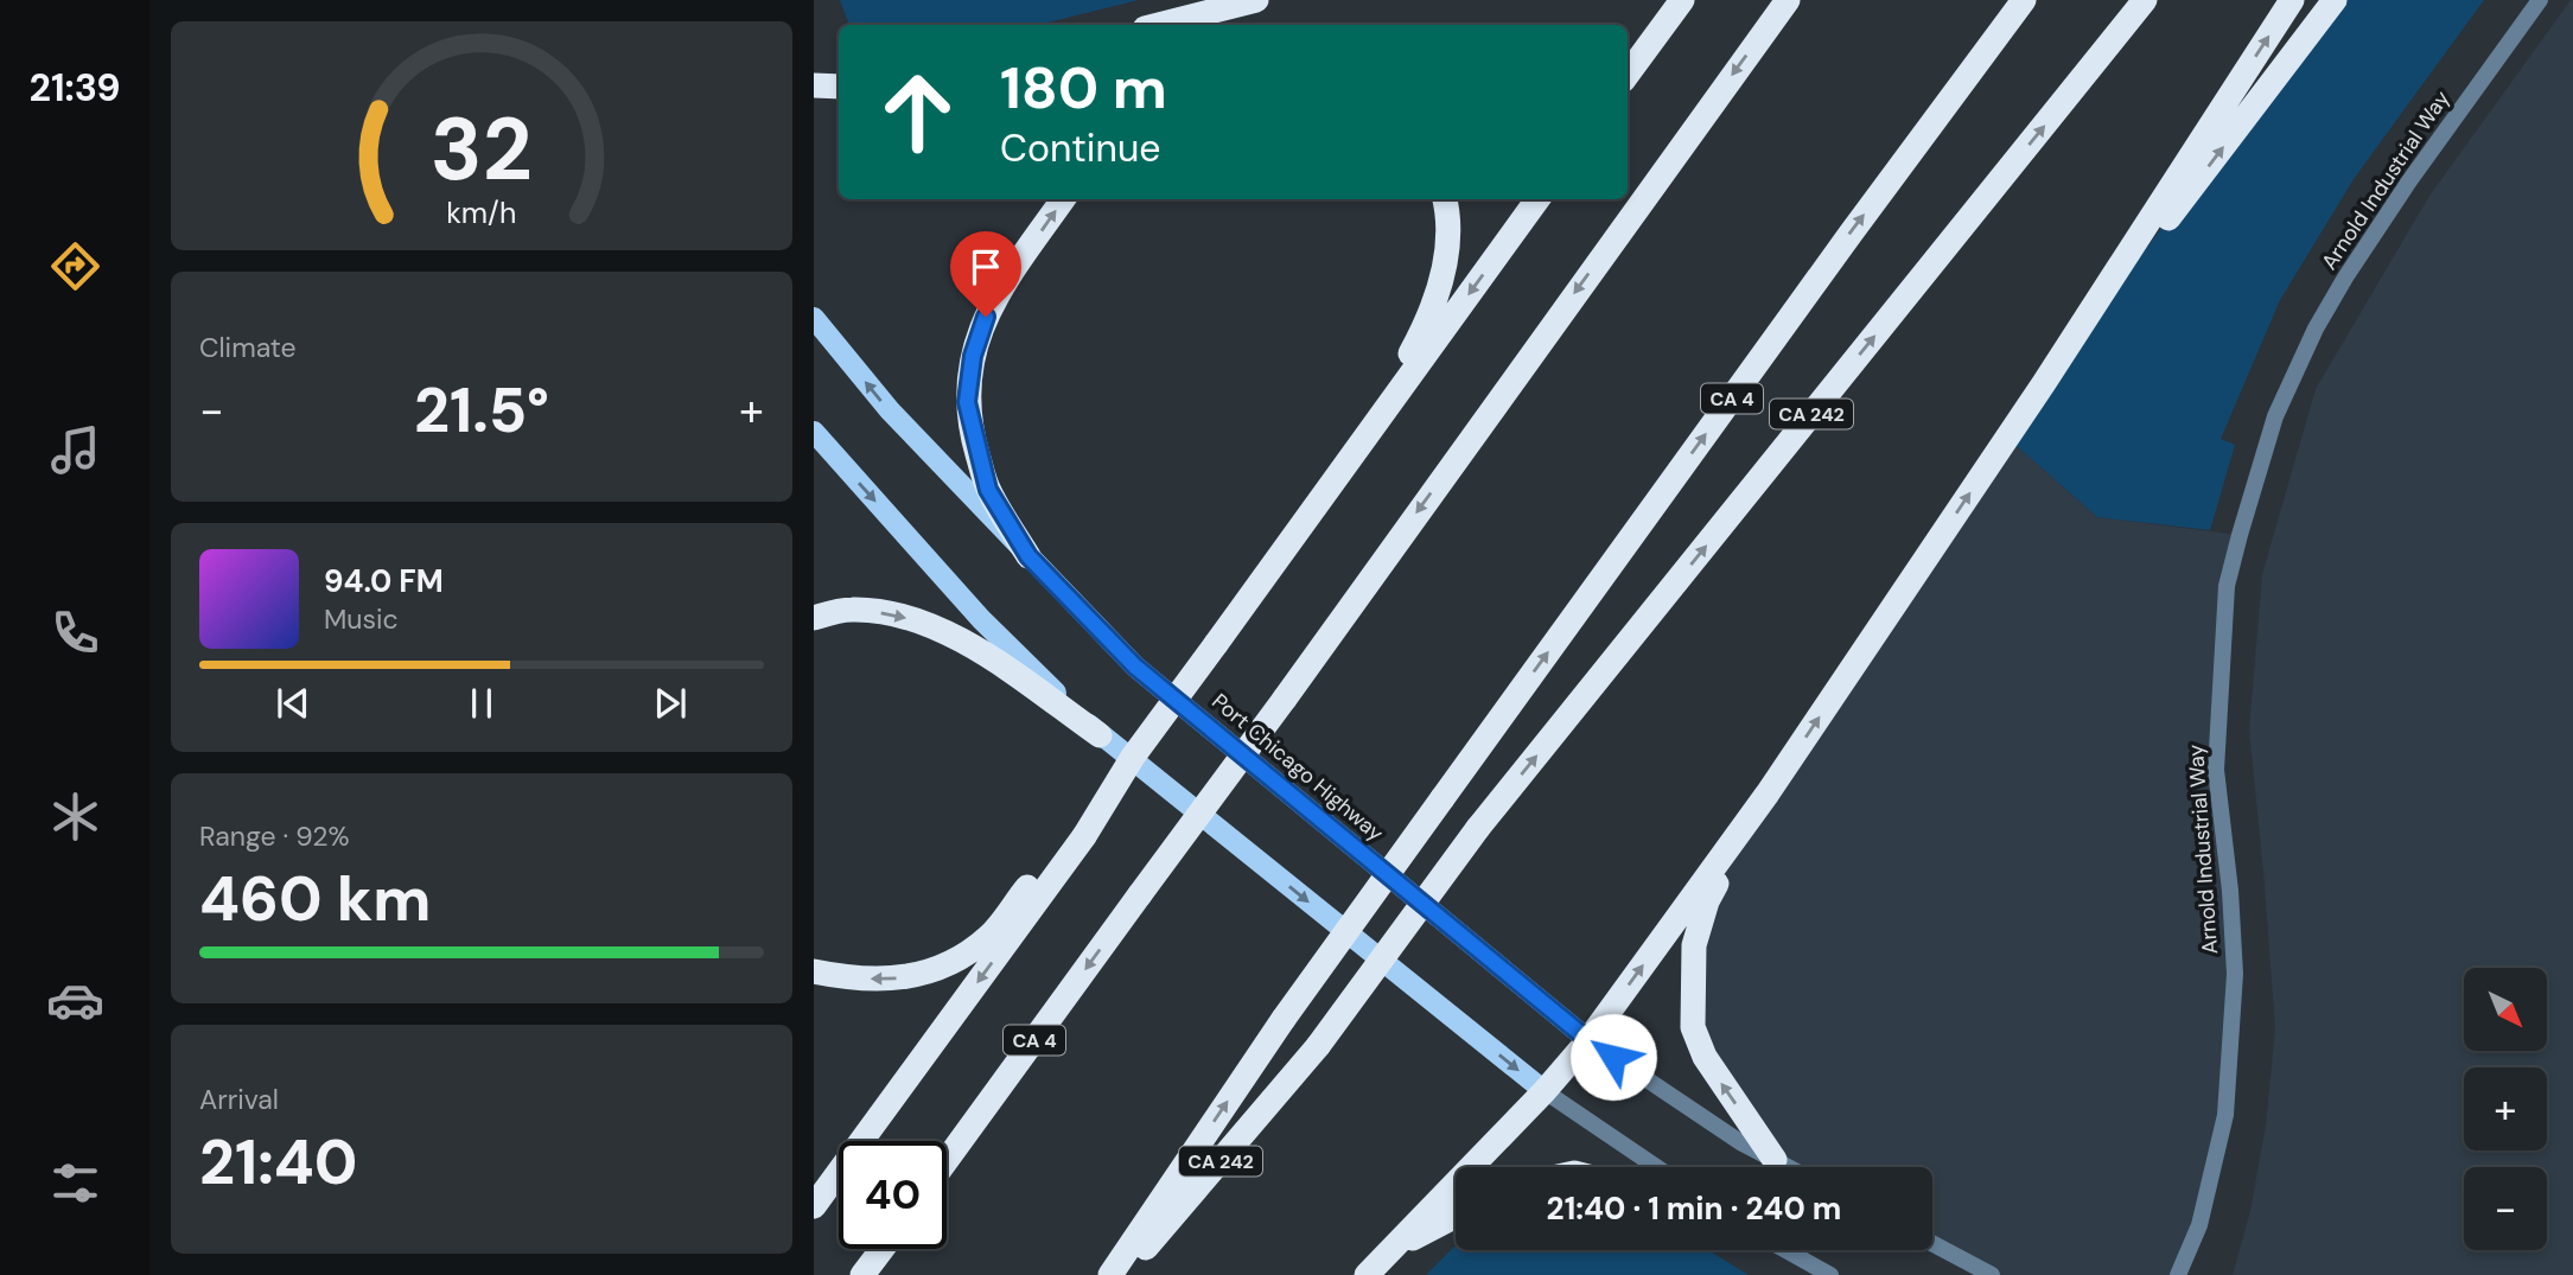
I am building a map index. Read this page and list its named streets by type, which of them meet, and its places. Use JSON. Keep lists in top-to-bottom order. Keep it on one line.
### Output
{"streets":{"highway":["CA 4","CA 242"],"main road":["Port Chicago Highway"],"street":["Arnold Industrial Way"]},"north":"bottom right","page":{"tabs":"21:39","turn":["180 m","Continue"],"tile":["Climate",["Range · 92%","460 km"],["Arrival","21:40"]],"heat":["−","21.5°","+"],"song":["94.0 FM","Music"],"map_buttons":["+","−"],"limit":"40","trip":"21:40 · 1 min · 240 m","gauge":["32","km/h"]}}
